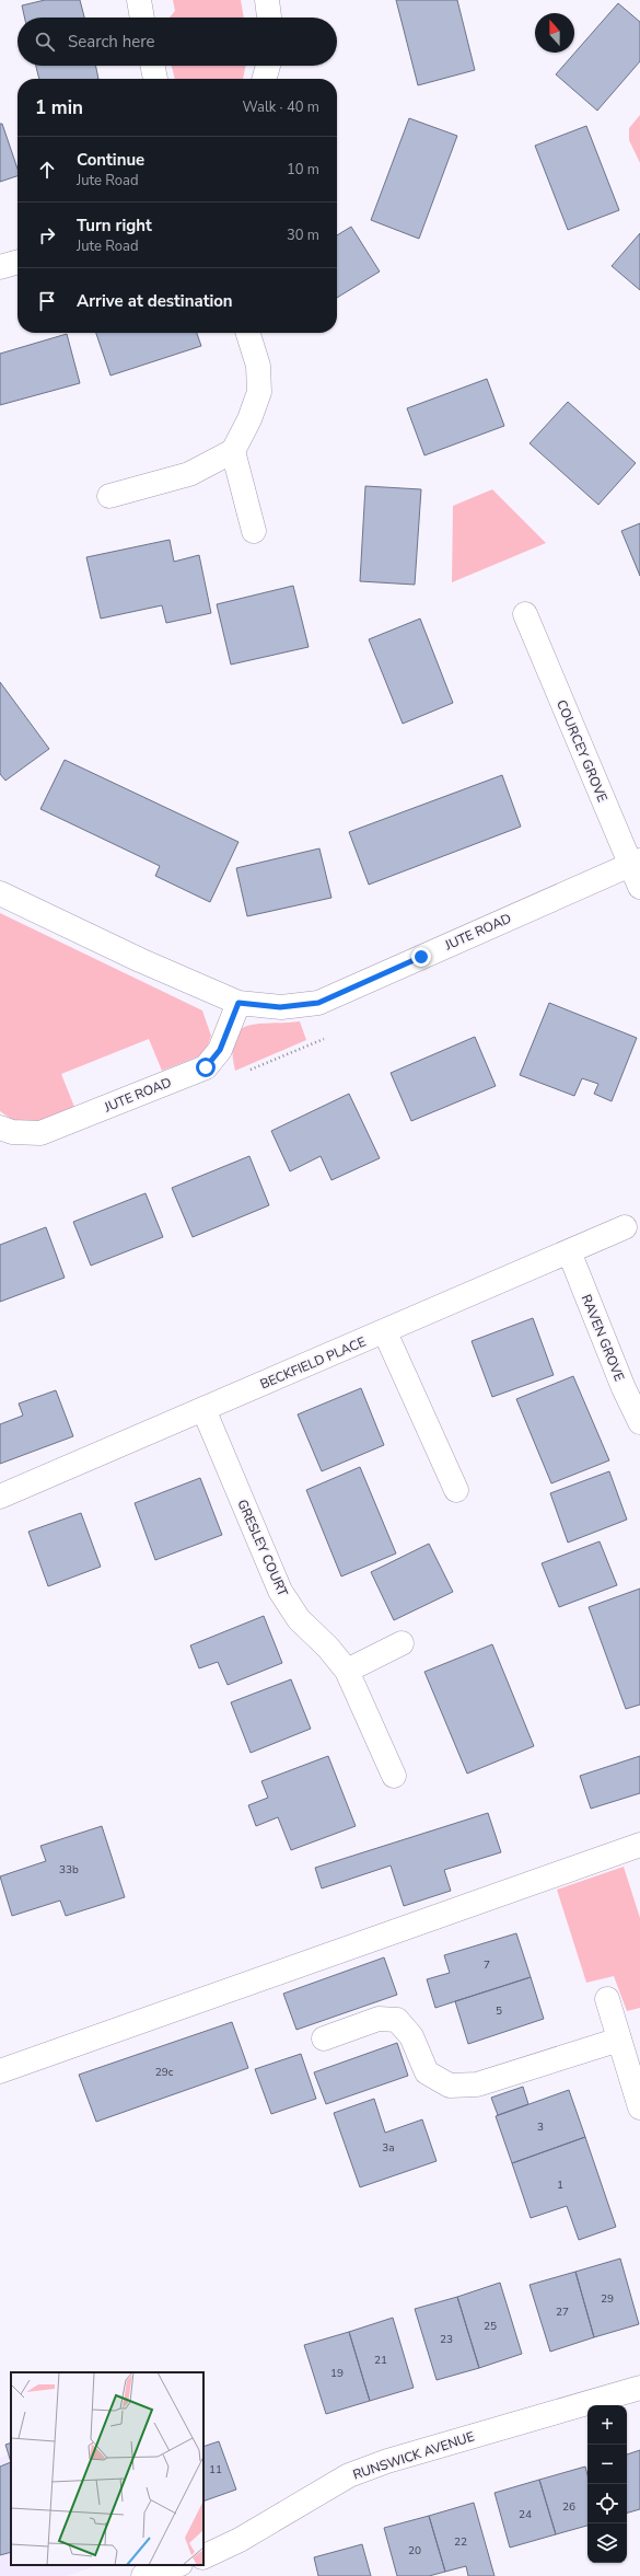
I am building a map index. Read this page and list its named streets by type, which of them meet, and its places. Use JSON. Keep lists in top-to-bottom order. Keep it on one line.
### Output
{"streets":{"street":["COURCEY GROVE","JUTE ROAD","RAVEN GROVE","BECKFIELD PLACE","GRESLEY COURT","RUNSWICK AVENUE"]},"crossings":[["COURCEY GROVE","JUTE ROAD"],["RAVEN GROVE","BECKFIELD PLACE"],["BECKFIELD PLACE","GRESLEY COURT"]],"house_numbers":["33b","7","5","29c","3","3a","1","29","27","25","23","21","19","11","26","24","22","20"],"north":"top","page":{"search":"Search here","heading":["1 min","Walk · 40 m"],"list":[["Continue","Jute Road","10 m"],["Turn right","Jute Road","30 m"],"Arrive at destination"],"map_buttons":["+","−"]}}
